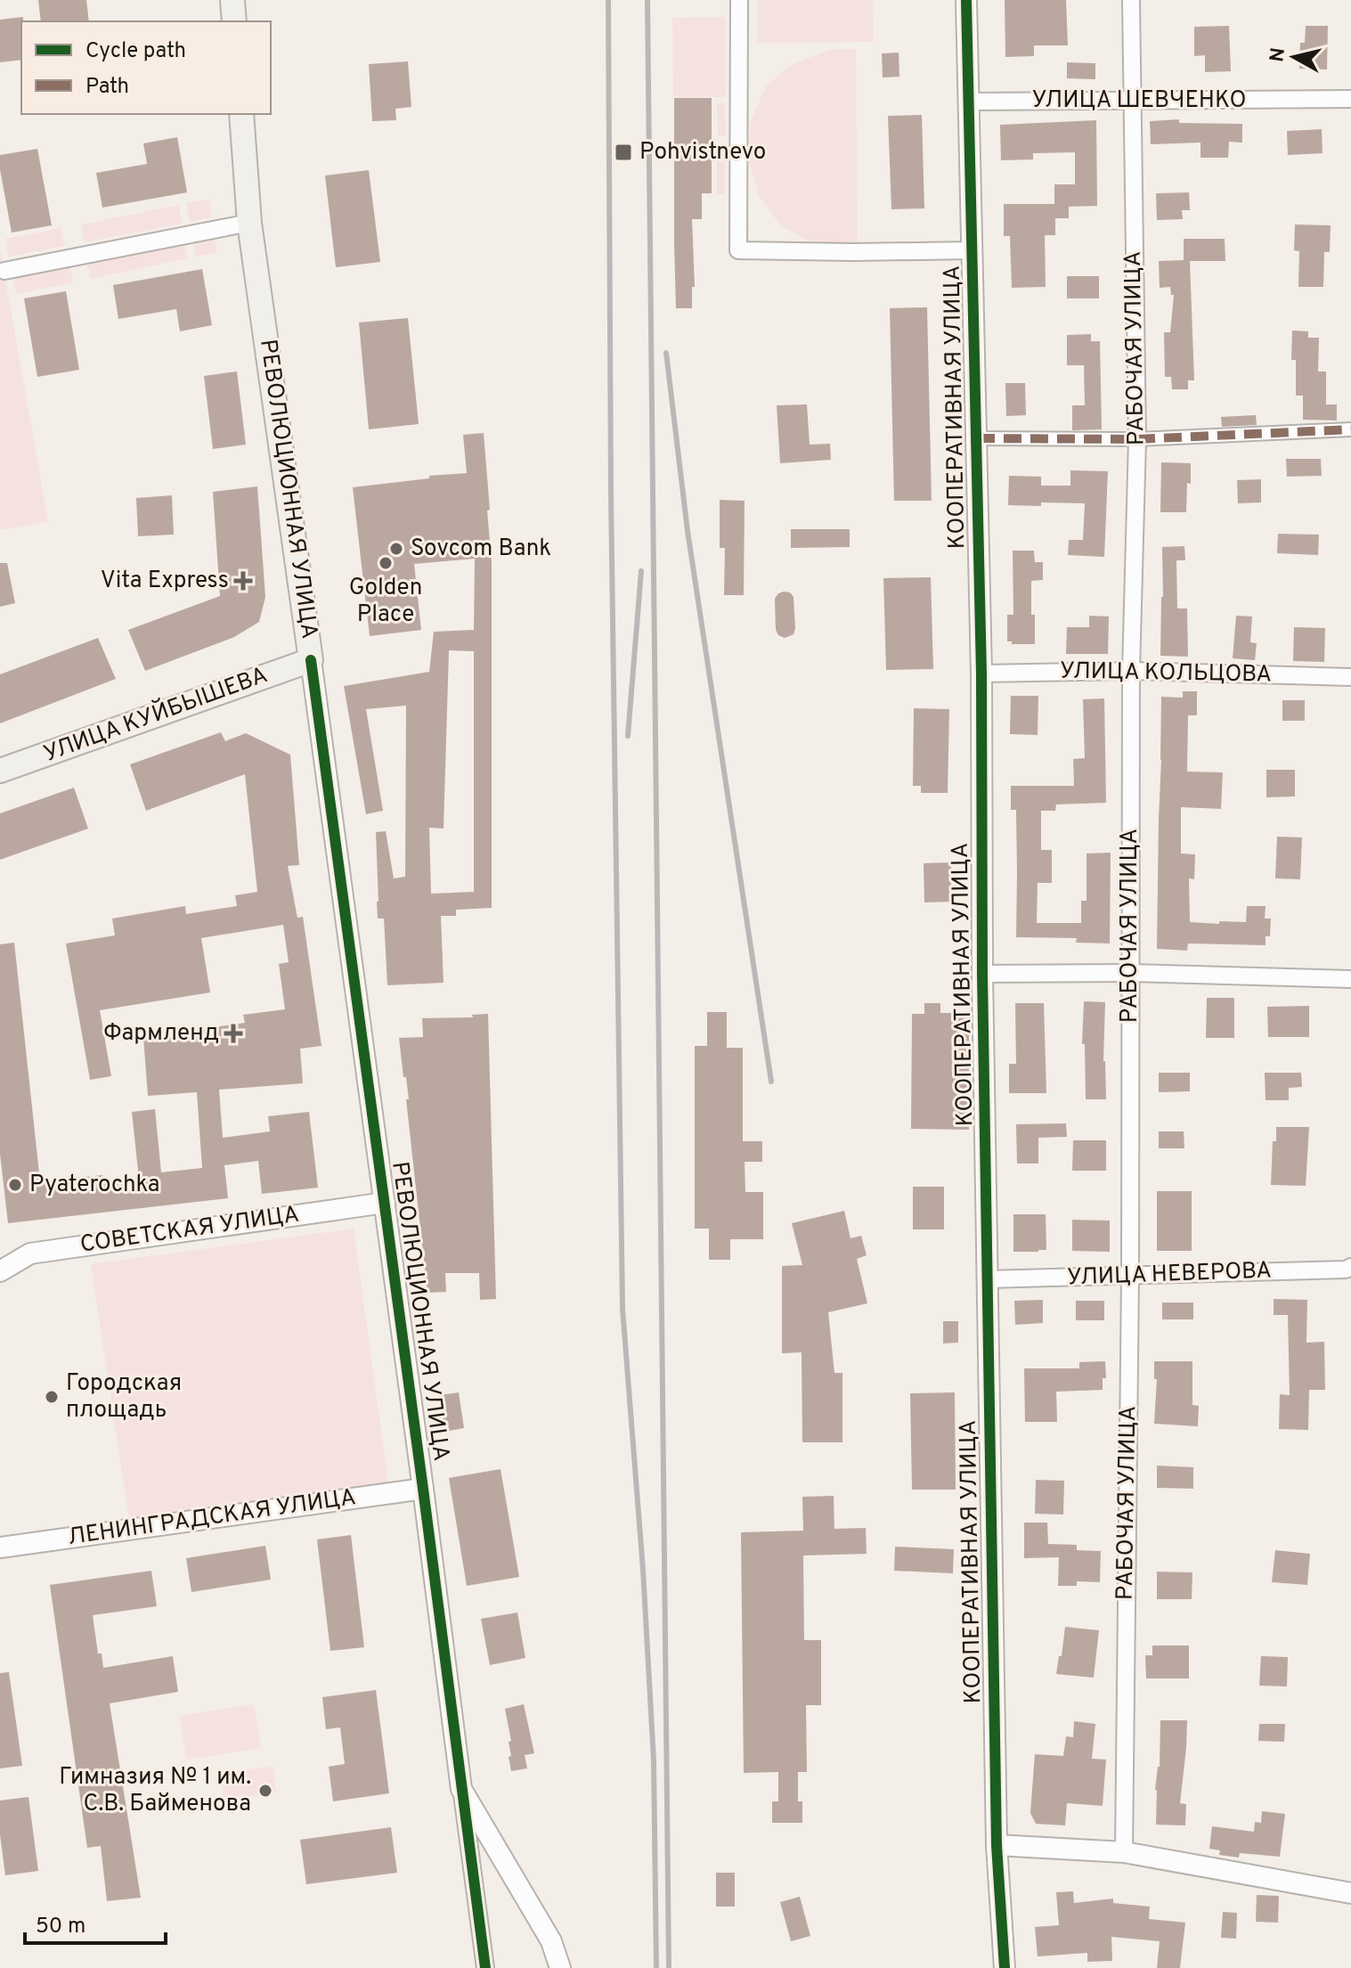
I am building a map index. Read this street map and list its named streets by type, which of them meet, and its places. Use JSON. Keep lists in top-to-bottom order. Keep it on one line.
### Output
{"streets":{"main road":["РЕВОЛЮЦИОННАЯ УЛИЦА","УЛИЦА КУЙБЫШЕВА"],"street":["УЛИЦА ШЕВЧЕНКО","РАБОЧАЯ УЛИЦА","КООПЕРАТИВНАЯ УЛИЦА","УЛИЦА КОЛЬЦОВА","СОВЕТСКАЯ УЛИЦА","УЛИЦА НЕВЕРОВА","ЛЕНИНГРАДСКАЯ УЛИЦА"]},"crossings":[["УЛИЦА ШЕВЧЕНКО","РАБОЧАЯ УЛИЦА"],["УЛИЦА ШЕВЧЕНКО","КООПЕРАТИВНАЯ УЛИЦА"],["РАБОЧАЯ УЛИЦА","УЛИЦА КОЛЬЦОВА"],["РАБОЧАЯ УЛИЦА","УЛИЦА НЕВЕРОВА"],["КООПЕРАТИВНАЯ УЛИЦА","УЛИЦА КОЛЬЦОВА"],["КООПЕРАТИВНАЯ УЛИЦА","УЛИЦА НЕВЕРОВА"],["РЕВОЛЮЦИОННАЯ УЛИЦА","УЛИЦА КУЙБЫШЕВА"],["РЕВОЛЮЦИОННАЯ УЛИЦА","СОВЕТСКАЯ УЛИЦА"],["РЕВОЛЮЦИОННАЯ УЛИЦА","ЛЕНИНГРАДСКАЯ УЛИЦА"]],"places":{"transit":["Pohvistnevo"],"other":["Sovcom Bank","Golden Place","Pyaterochka","Городская площадь","Гимназия № 1 им. С.В. Байменова"],"health":["Vita Express","Фармленд"]},"legend":["Cycle path","Path"],"scale_bar":"50 m","north":"left"}
